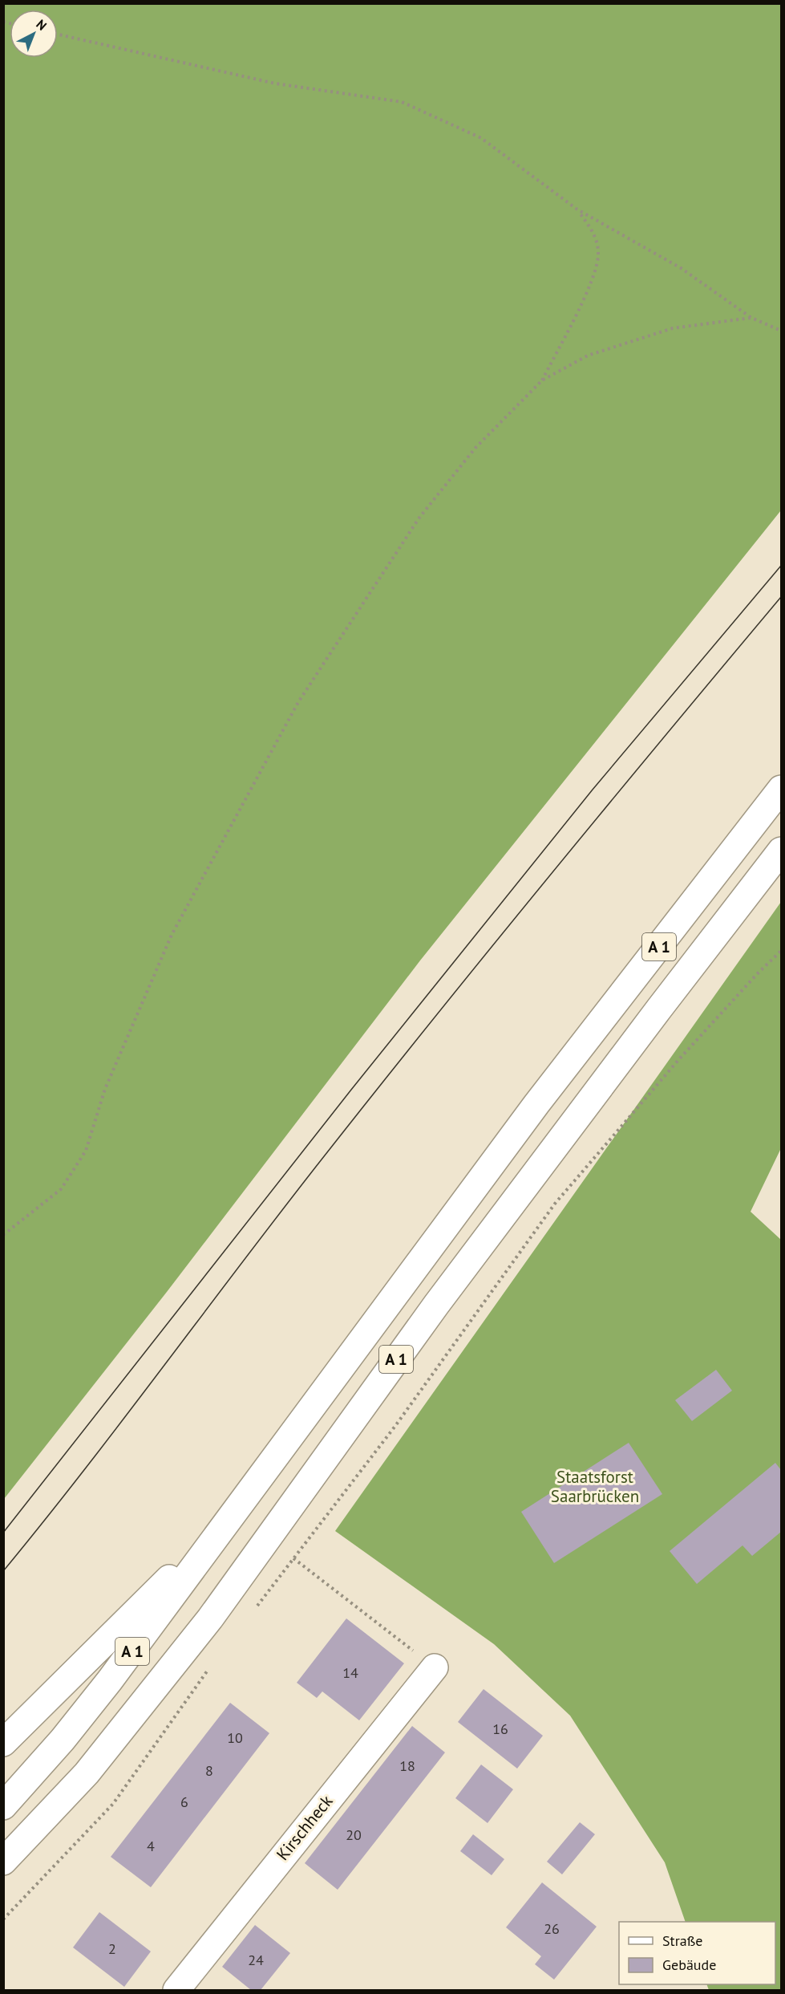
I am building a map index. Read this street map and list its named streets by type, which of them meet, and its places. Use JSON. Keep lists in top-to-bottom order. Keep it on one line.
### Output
{"streets":{"main road":["A 1","Kirschheck"]},"parks":["Staatsforst Saarbrücken"],"house_numbers":["14","16","10","18","8","6","20","4","26","2","24"],"legend":["Straße","Gebäude"],"north":"top right"}
